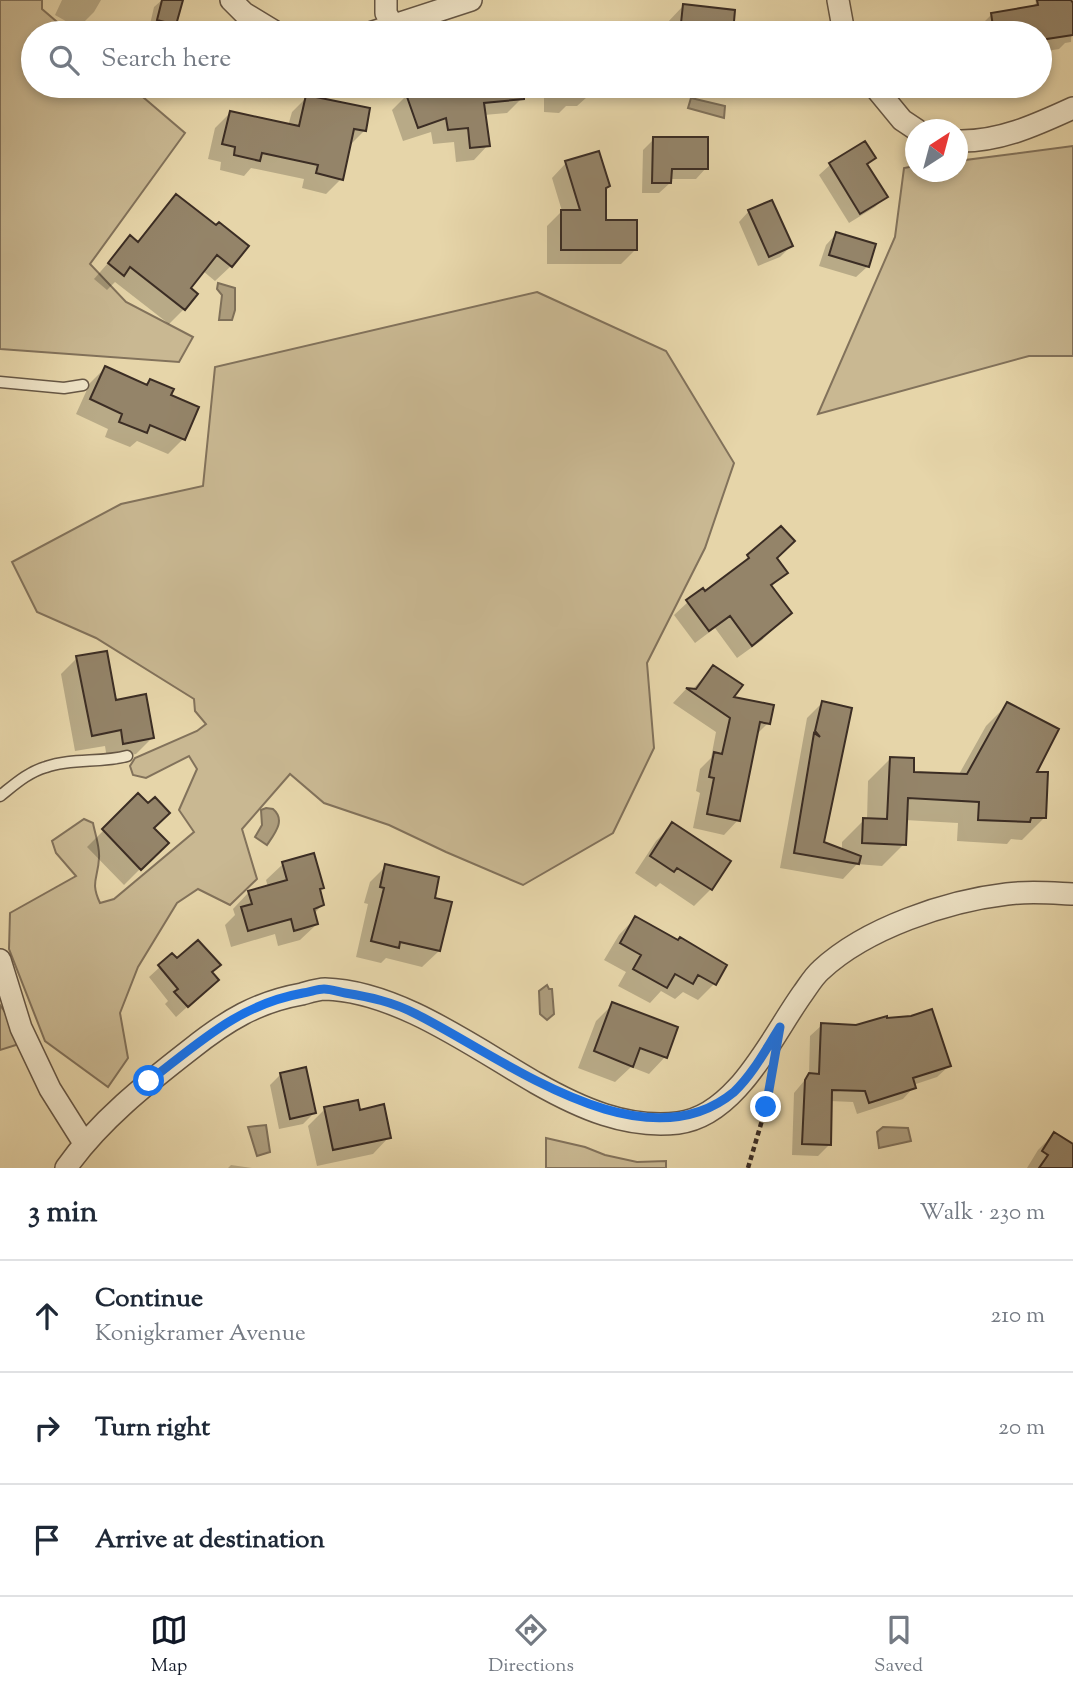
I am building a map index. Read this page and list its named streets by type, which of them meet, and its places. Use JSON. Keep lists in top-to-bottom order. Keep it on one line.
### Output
{"north":"top right","page":{"search":"Search here","heading":["3 min","Walk · 230 m"],"list":[["Continue","Konigkramer Avenue","210 m"],["Turn right","20 m"],"Arrive at destination"],"nav":["Map","Directions","Saved"]}}
